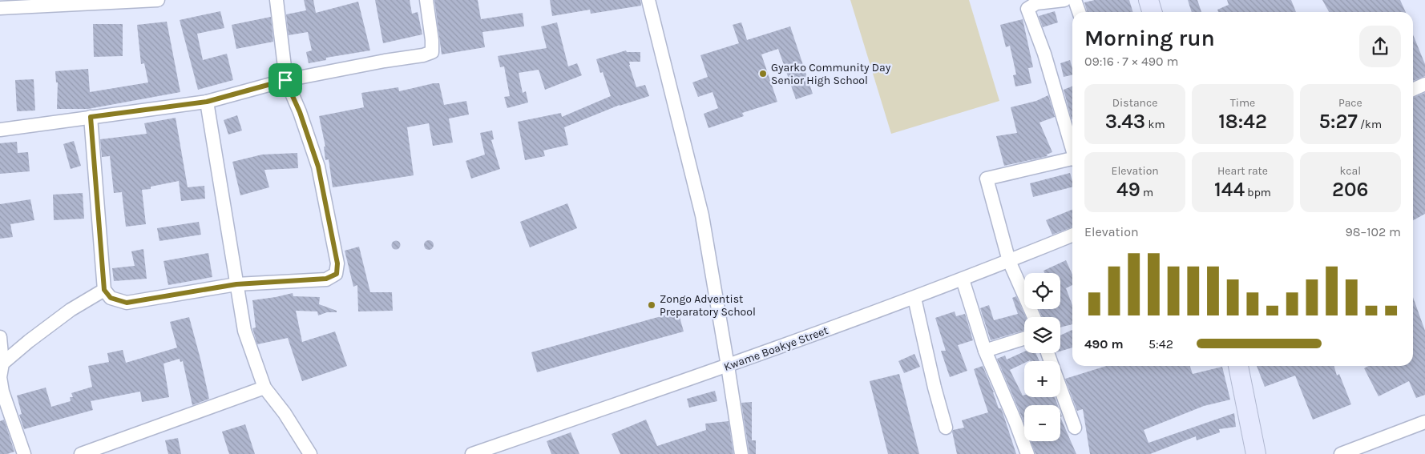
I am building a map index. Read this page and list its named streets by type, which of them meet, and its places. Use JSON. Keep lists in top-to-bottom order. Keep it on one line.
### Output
{"streets":{"street":["Kwame Boakye Street"]},"places":["Gyarko Community Day Senior High School","Zongo Adventist Preparatory School"],"page":{"heading":["Morning run","09:16 · 7 × 490 m"],"stats":[["Distance","3.43 km"],["Time","18:42"],["Pace","5:27 /km"],["Elevation","49 m"],["Heart rate","144 bpm"],["kcal","206"]],"chart":["Elevation","98–102 m"],"map_buttons":["+","−"],"list":[{"name":"490 m","note":"5:42"}]}}
